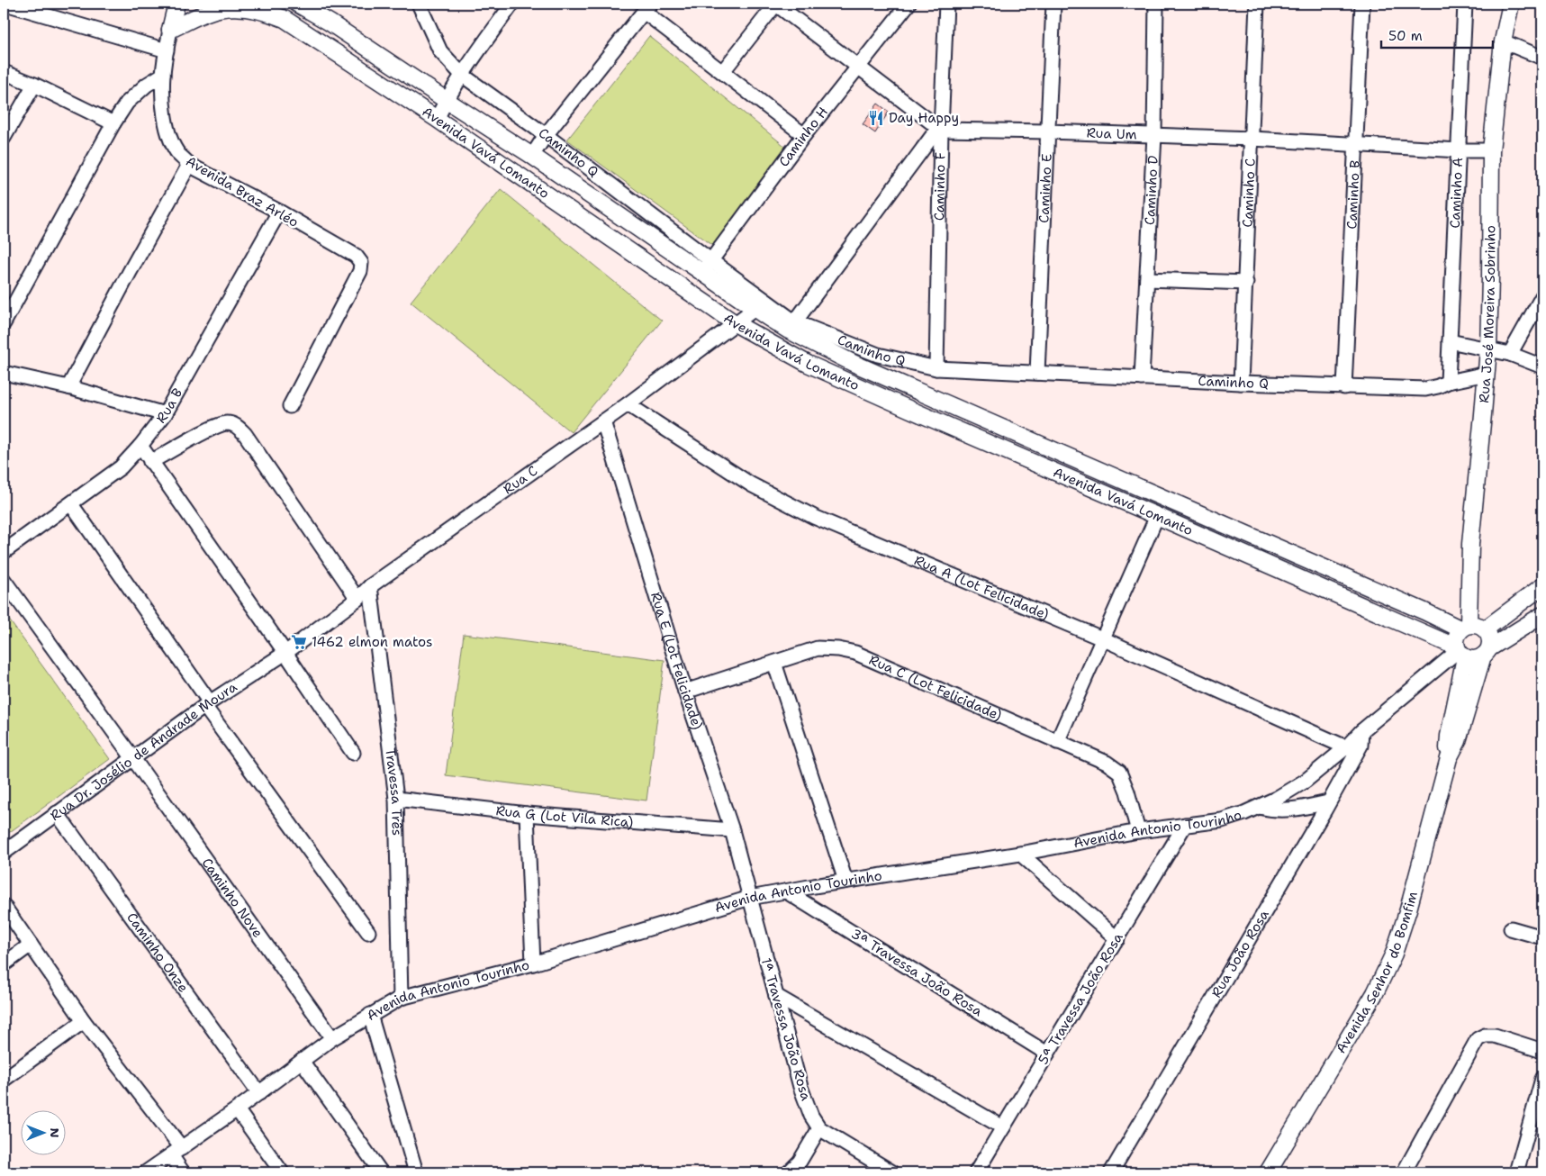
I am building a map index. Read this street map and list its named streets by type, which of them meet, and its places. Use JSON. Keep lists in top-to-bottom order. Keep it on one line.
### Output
{"streets":{"street":["Rua Um","Caminho H","Caminho Q","Avenida Vavá Lomanto","Caminho F","Caminho E","Caminho D","Avenida Braz Arléo","Caminho A","Caminho C","Caminho B","Rua José Moreira Sobrinho","Rua B","Rua C","Rua A (Lot Felicidade)","Rua E (Lot Felicidade)","Rua C (Lot Felicidade)","Rua Dr. Josélio de Andrade Moura","Travessa Três","Rua G (Lot Vila Rica)","Avenida Antonio Tourinho","Caminho Nove","Caminho Onze","Rua João Rosa","3ª Travessa João Rosa","Avenida Senhor do Bomfim","5ª Travessa João Rosa","1ª Travessa João Rosa"]},"crossings":[["Rua Um","Caminho F"],["Rua Um","Caminho E"],["Rua Um","Caminho D"],["Rua Um","Caminho A"],["Rua Um","Caminho C"],["Rua Um","Caminho B"],["Rua Um","Rua José Moreira Sobrinho"],["Caminho H","Caminho Q"],["Caminho H","Avenida Vavá Lomanto"],["Caminho Q","Avenida Vavá Lomanto"],["Caminho Q","Caminho F"],["Caminho Q","Caminho E"],["Caminho Q","Caminho D"],["Caminho Q","Caminho A"],["Caminho Q","Caminho C"],["Caminho Q","Caminho B"],["Caminho Q","Rua José Moreira Sobrinho"],["Avenida Vavá Lomanto","Avenida Braz Arléo"],["Avenida Vavá Lomanto","Rua José Moreira Sobrinho"],["Avenida Vavá Lomanto","Rua C"],["Avenida Vavá Lomanto","Avenida Antonio Tourinho"],["Avenida Vavá Lomanto","Avenida Senhor do Bomfim"],["Avenida Braz Arléo","Rua B"],["Rua José Moreira Sobrinho","Avenida Antonio Tourinho"],["Rua José Moreira Sobrinho","Avenida Senhor do Bomfim"],["Rua C","Rua A (Lot Felicidade)"],["Rua C","Rua E (Lot Felicidade)"],["Rua C","Rua Dr. Josélio de Andrade Moura"],["Rua C","Travessa Três"],["Rua A (Lot Felicidade)","Avenida Antonio Tourinho"],["Rua E (Lot Felicidade)","Rua C (Lot Felicidade)"],["Rua E (Lot Felicidade)","Rua G (Lot Vila Rica)"],["Rua E (Lot Felicidade)","Avenida Antonio Tourinho"],["Rua E (Lot Felicidade)","1ª Travessa João Rosa"],["Rua C (Lot Felicidade)","Avenida Antonio Tourinho"],["Rua Dr. Josélio de Andrade Moura","Caminho Nove"],["Rua Dr. Josélio de Andrade Moura","Caminho Onze"],["Travessa Três","Rua G (Lot Vila Rica)"],["Travessa Três","Avenida Antonio Tourinho"],["Avenida Antonio Tourinho","Caminho Nove"],["Avenida Antonio Tourinho","Caminho Onze"],["Avenida Antonio Tourinho","Rua João Rosa"],["Avenida Antonio Tourinho","3ª Travessa João Rosa"],["Avenida Antonio Tourinho","Avenida Senhor do Bomfim"],["Avenida Antonio Tourinho","5ª Travessa João Rosa"],["Avenida Antonio Tourinho","1ª Travessa João Rosa"],["3ª Travessa João Rosa","5ª Travessa João Rosa"]],"places":{"restaurant":["Day Happy"],"supermarket":["1462 elmon matos"]},"scale_bar":"50 m","north":"right"}
